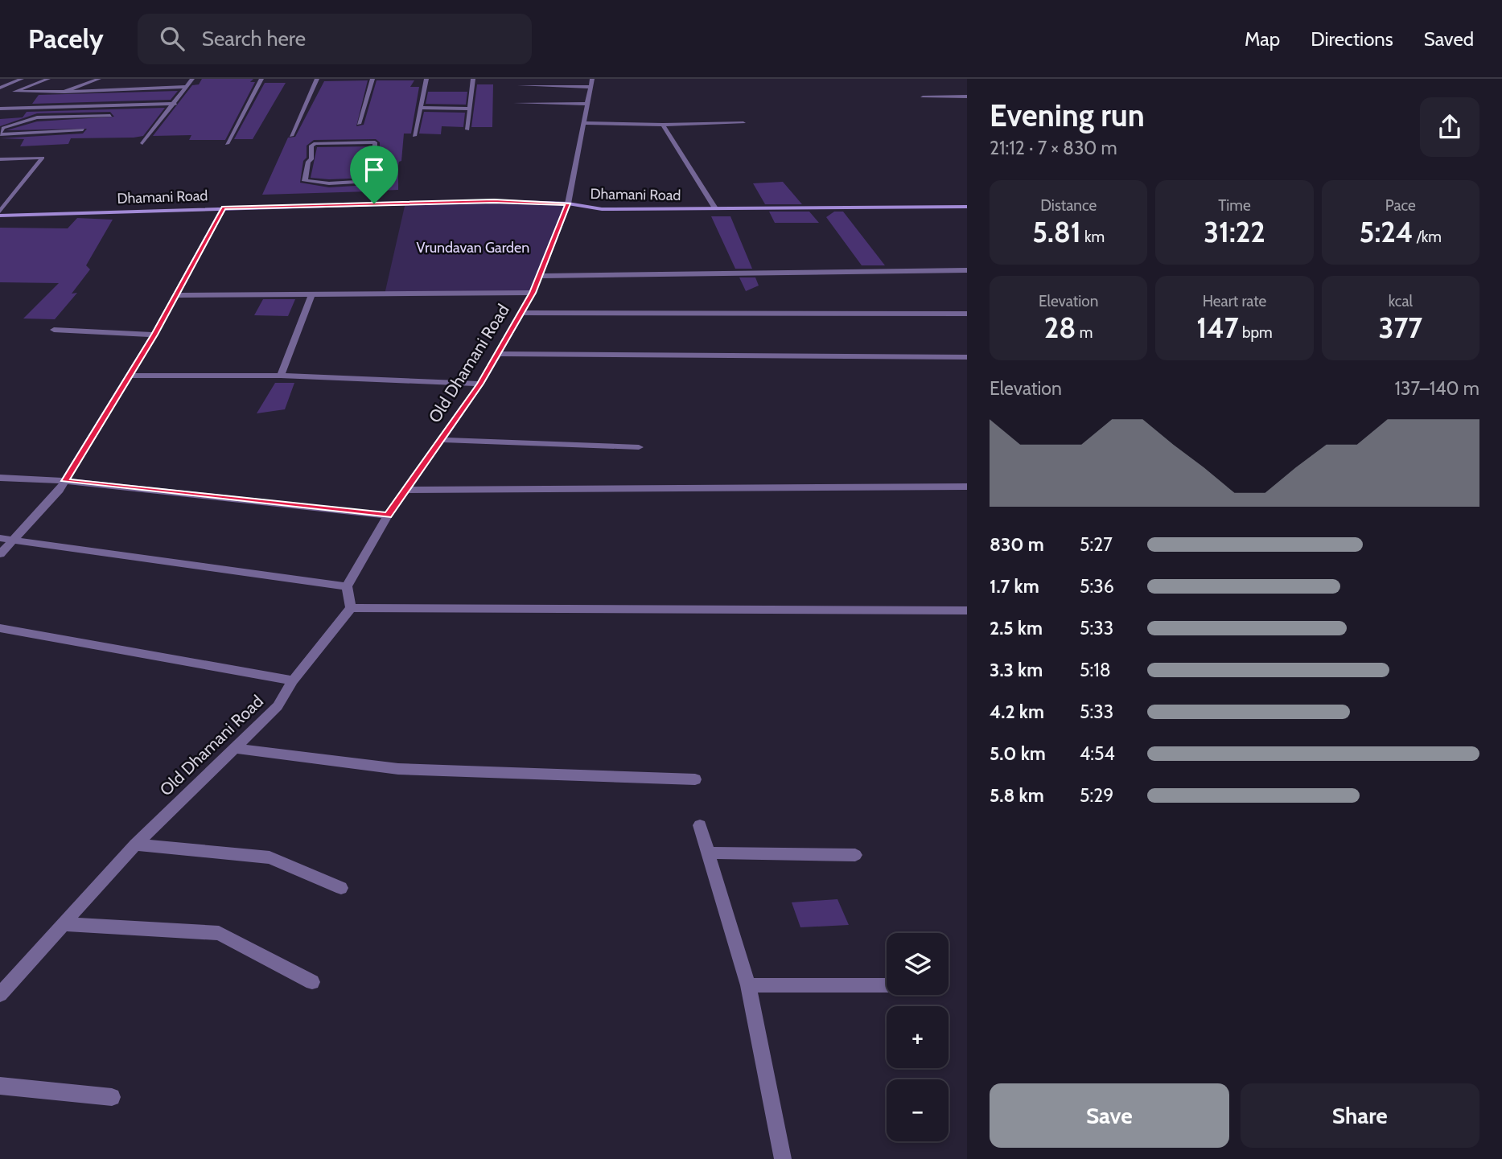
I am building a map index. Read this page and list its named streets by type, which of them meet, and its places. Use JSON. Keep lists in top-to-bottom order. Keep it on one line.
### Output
{"streets":{"main road":["Dhamani Road"],"street":["Old Dhamani Road"]},"crossings":[["Dhamani Road","Old Dhamani Road"]],"parks":["Vrundavan Garden"],"page":{"header":"Pacely","search":"Search here","nav":["Map","Directions","Saved"],"heading":["Evening run","21:12 · 7 × 830 m"],"stats":[["Distance","5.81 km"],["Time","31:22"],["Pace","5:24 /km"],["Elevation","28 m"],["Heart rate","147 bpm"],["kcal","377"]],"chart":["Elevation","137–140 m"],"list":[{"name":"830 m","note":"5:27"},{"name":"1.7 km","note":"5:36"},{"name":"2.5 km","note":"5:33"},{"name":"3.3 km","note":"5:18"},{"name":"4.2 km","note":"5:33"},{"name":"5.0 km","note":"4:54"},{"name":"5.8 km","note":"5:29"}],"map_buttons":["+","−"],"buttons":["Save","Share"]}}
